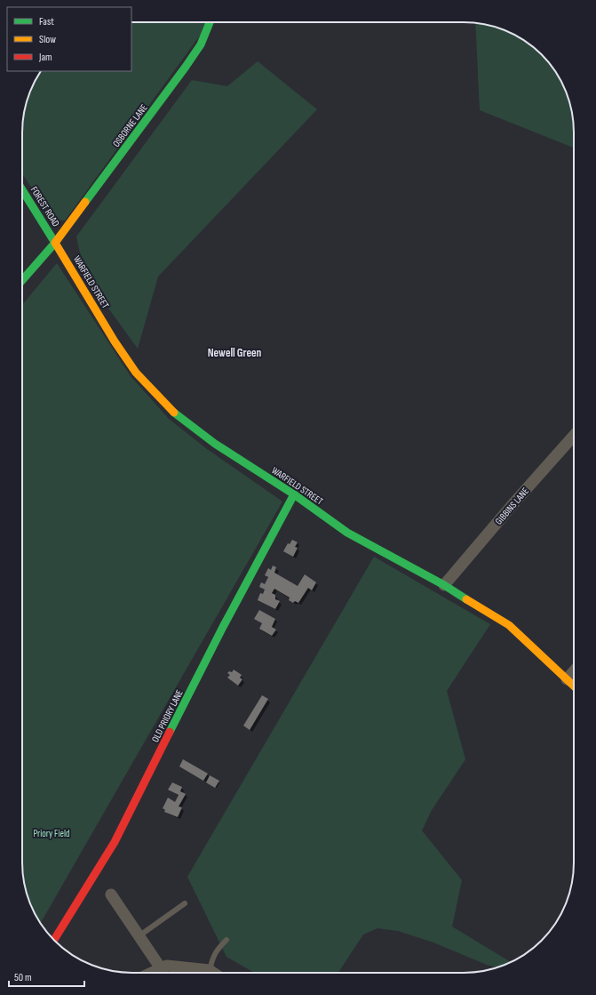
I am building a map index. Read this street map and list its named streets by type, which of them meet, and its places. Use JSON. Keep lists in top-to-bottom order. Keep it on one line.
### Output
{"streets":{"main road":["OSBORNE LANE","FOREST ROAD","WARFIELD STREET","OLD PRIORY LANE"],"street":["GIBBINS LANE"]},"crossings":[["OSBORNE LANE","FOREST ROAD"],["OSBORNE LANE","WARFIELD STREET"],["FOREST ROAD","WARFIELD STREET"],["WARFIELD STREET","GIBBINS LANE"],["WARFIELD STREET","OLD PRIORY LANE"]],"districts":["Newell Green"],"parks":["Priory Field"],"legend":["Fast","Slow","Jam"],"scale_bar":"50 m"}
